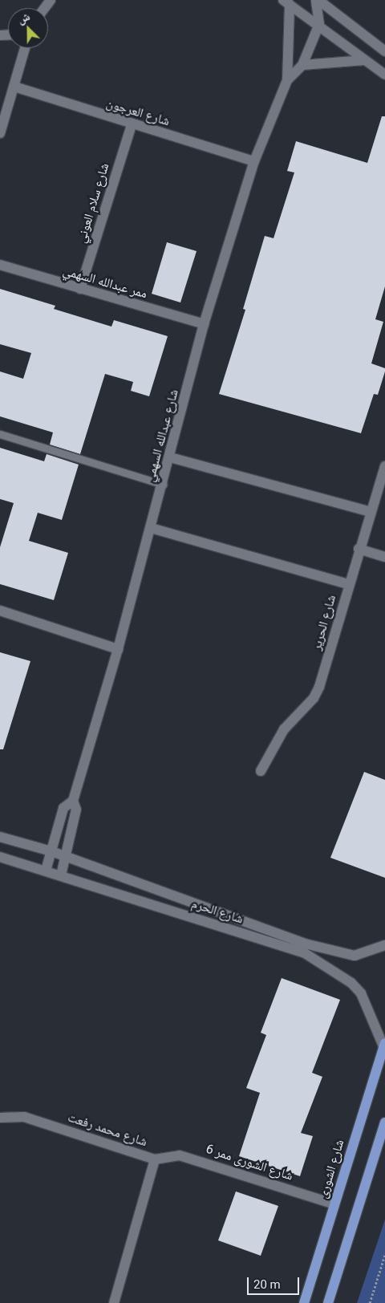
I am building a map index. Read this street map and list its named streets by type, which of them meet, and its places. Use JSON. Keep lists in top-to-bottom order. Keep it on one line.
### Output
{"streets":{"main road":["شارع الشورى"],"street":["شارع العرجون","شارع سلام العوني","ممر عبدالله السهمي","شارع عبدالله السهمي","شارع الحرير","شارع الحرم","شارع محمد رفعت","شارع الشورى ممر 6"]},"crossings":[["شارع العرجون","شارع سلام العوني"],["شارع العرجون","شارع عبدالله السهمي"],["شارع سلام العوني","ممر عبدالله السهمي"],["ممر عبدالله السهمي","شارع عبدالله السهمي"],["شارع عبدالله السهمي","شارع الحرم"],["شارع الحرم","شارع الشورى"],["شارع محمد رفعت","شارع الشورى ممر 6"],["شارع الشورى ممر 6","شارع الشورى"]],"scale_bar":"20 m","north":"top left"}
